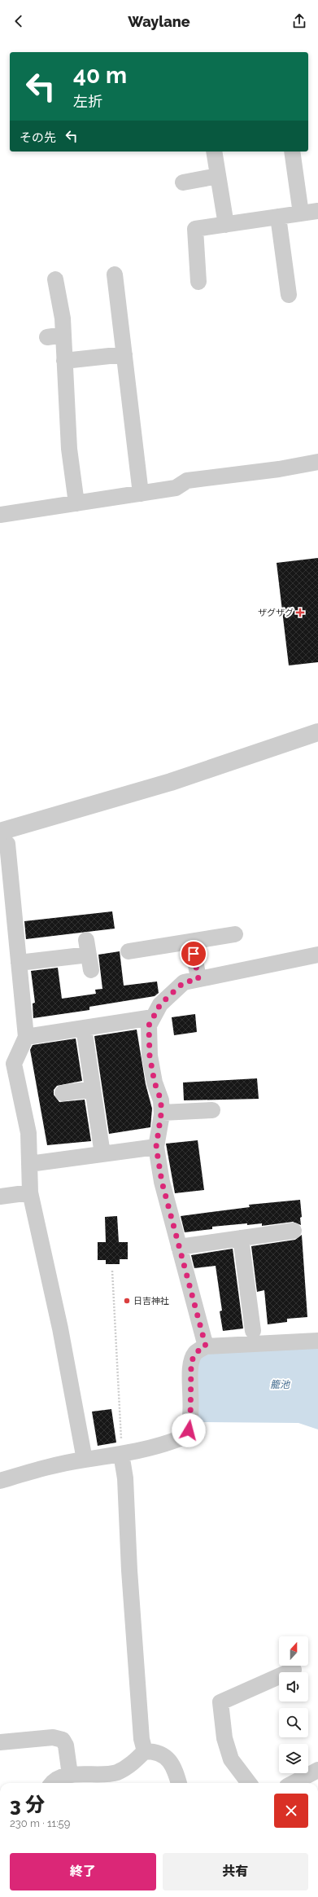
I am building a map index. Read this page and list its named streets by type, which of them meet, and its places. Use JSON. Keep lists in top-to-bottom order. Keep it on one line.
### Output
{"water":["籠池"],"places":{"health":["ザグザグ"],"other":["日吉神社"]},"north":"top","page":{"header":"Waylane","turn":["40 m","左折"],"then":"その先","heading":["3 分","230 m · 11:59"],"buttons":["終了","共有"]}}
